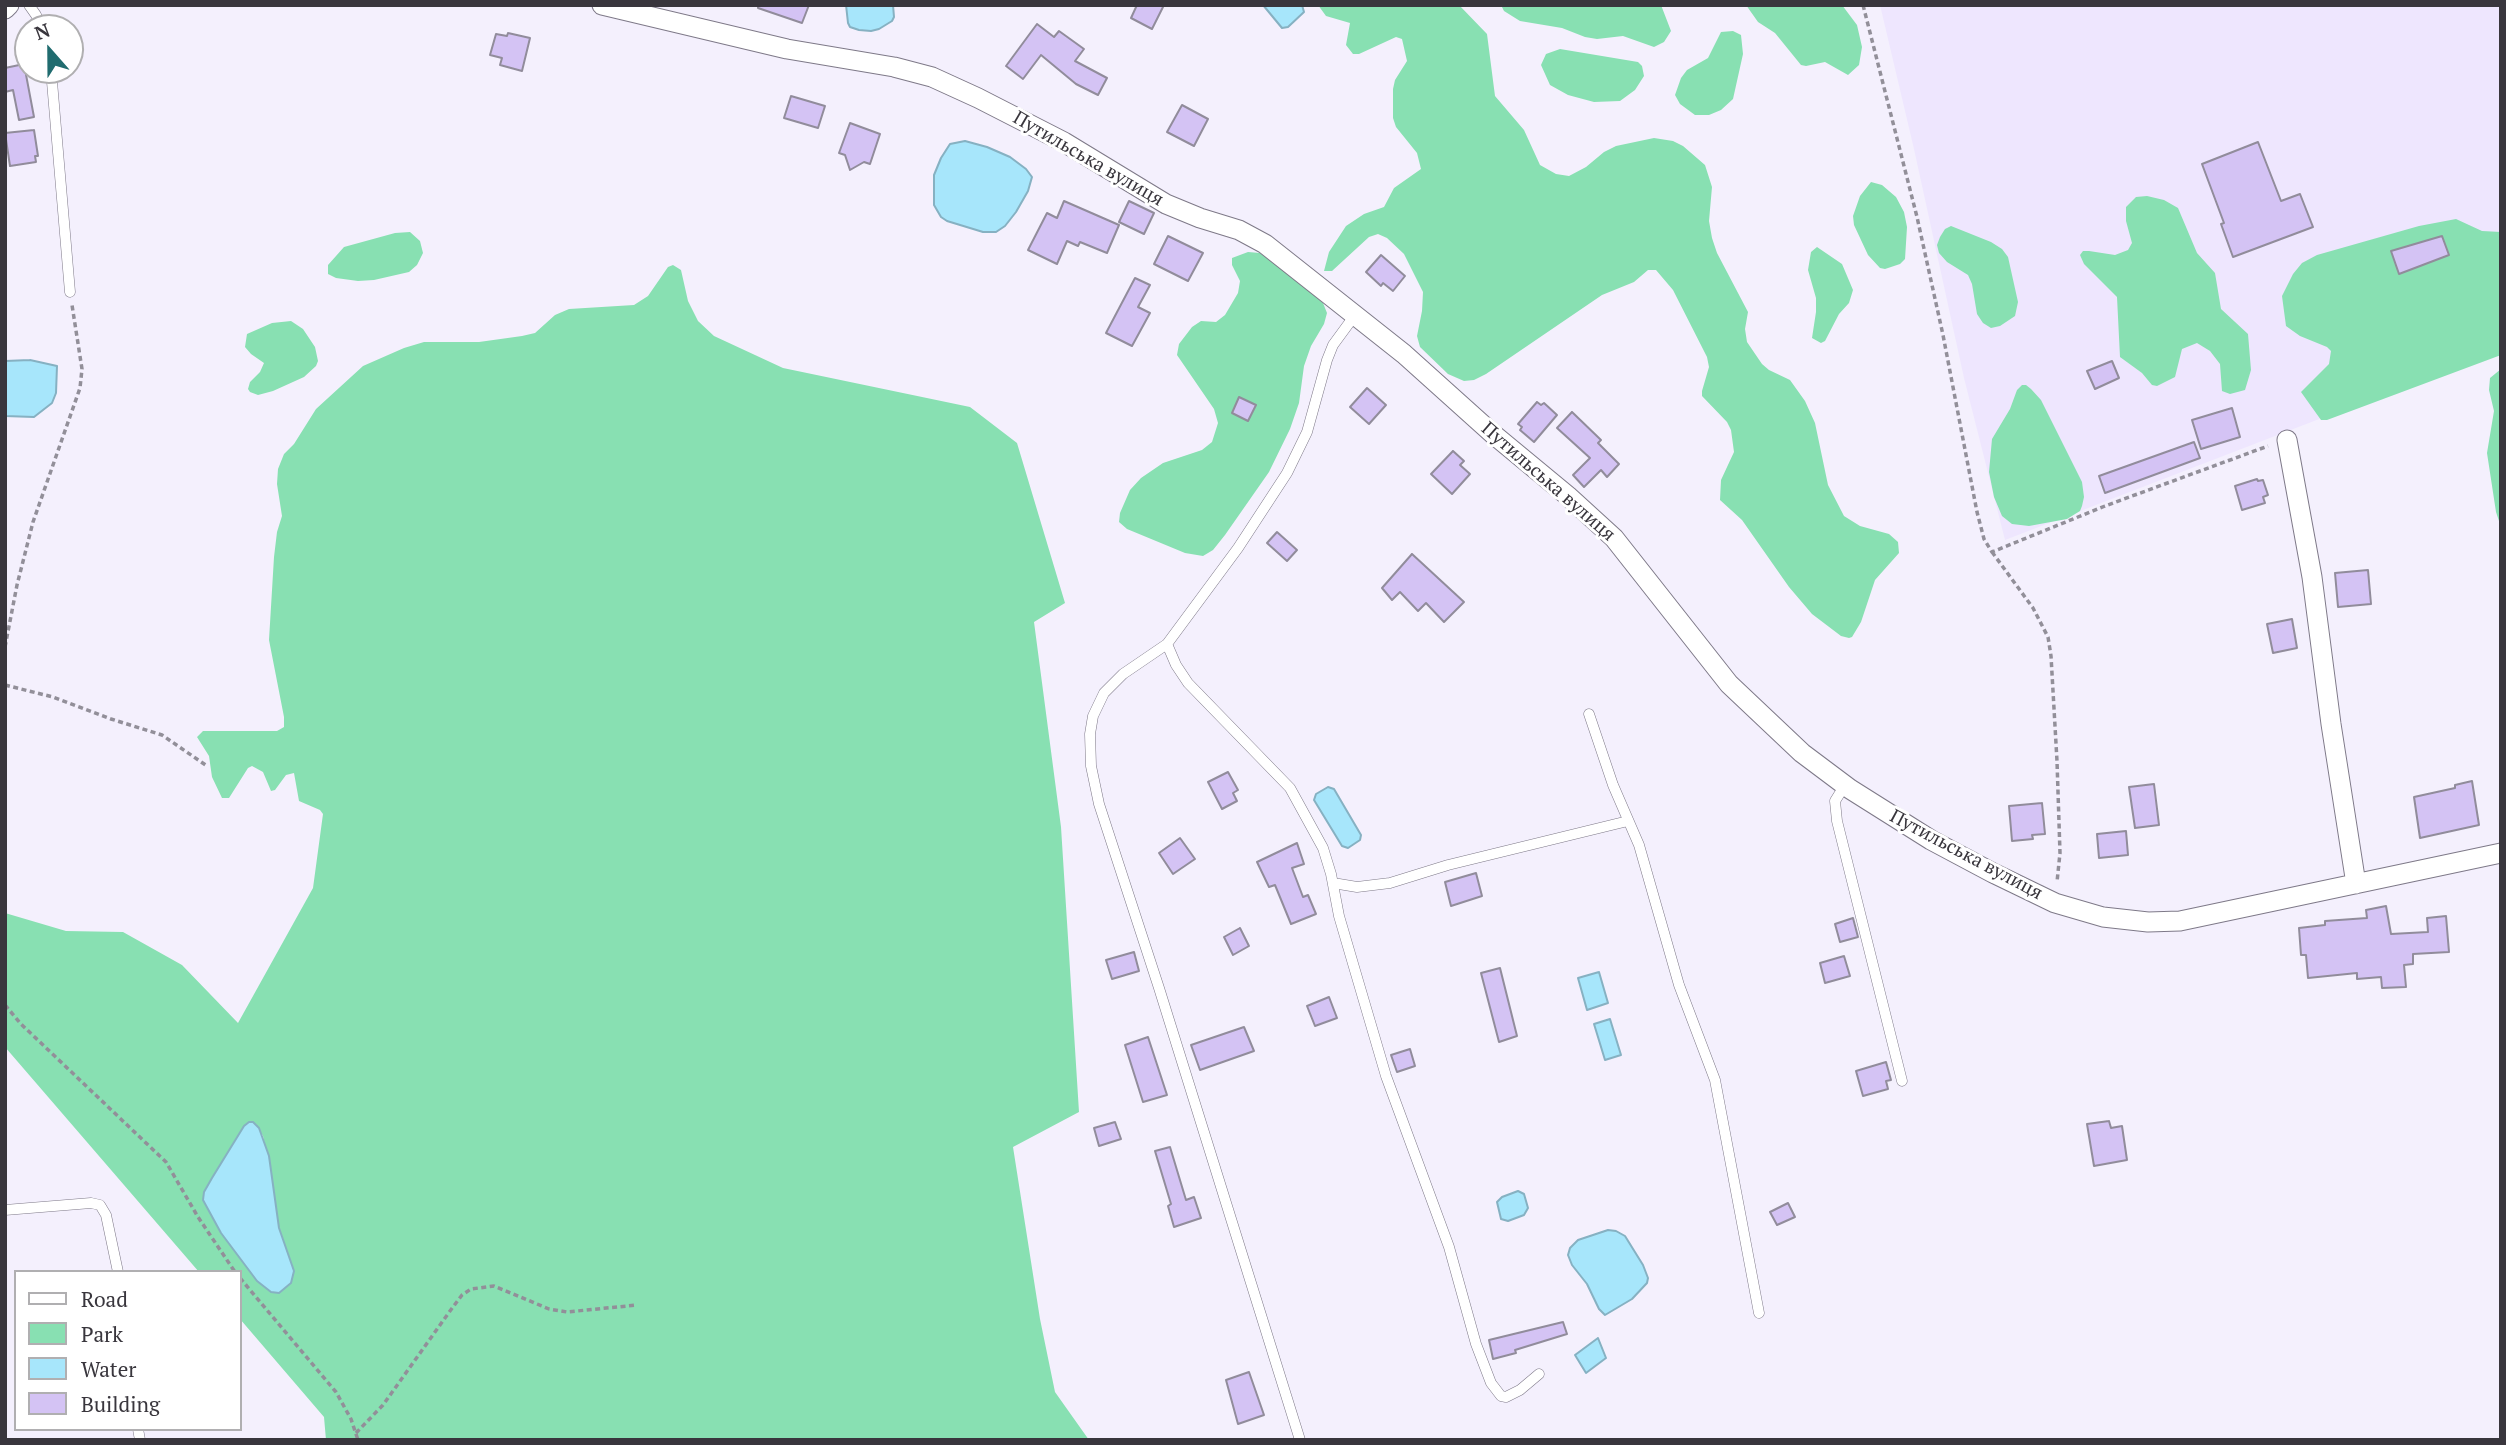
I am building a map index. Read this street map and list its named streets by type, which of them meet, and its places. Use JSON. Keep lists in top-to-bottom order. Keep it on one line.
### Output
{"streets":{"street":["Путильська вулиця"]},"legend":["Road","Park","Water","Building"],"north":"top"}
